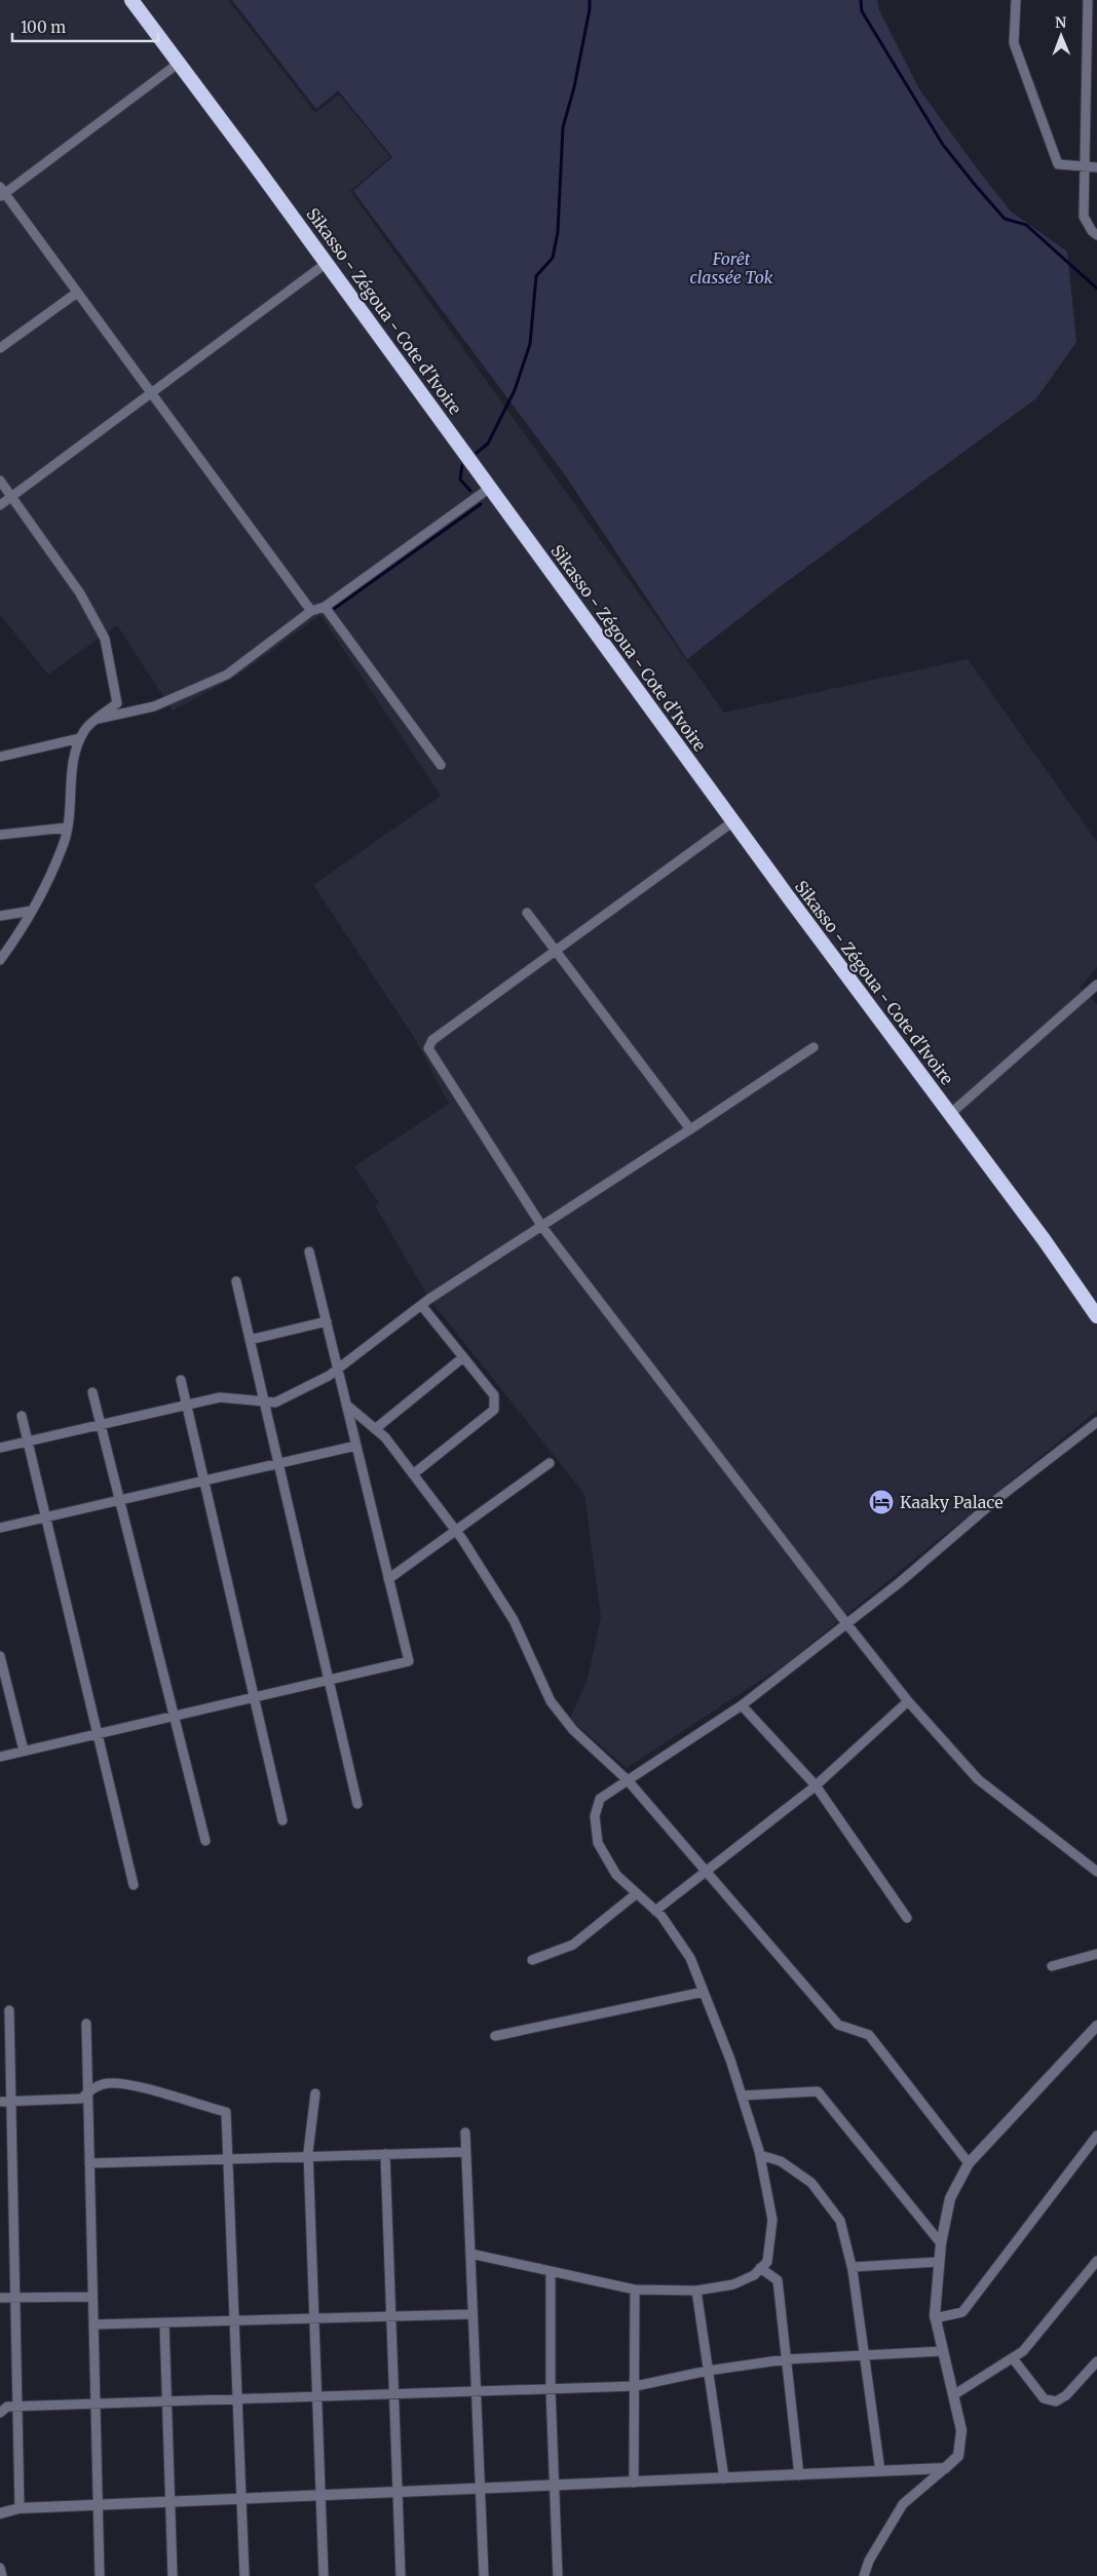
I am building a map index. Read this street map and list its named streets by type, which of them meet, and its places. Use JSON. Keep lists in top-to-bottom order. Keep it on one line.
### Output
{"streets":{"highway":["Sikasso - Zégoua - Cote d'Ivoire"]},"parks":["Forêt classée Tok"],"places":{"hotel":["Kaaky Palace"]},"scale_bar":"100 m","north":"top"}
